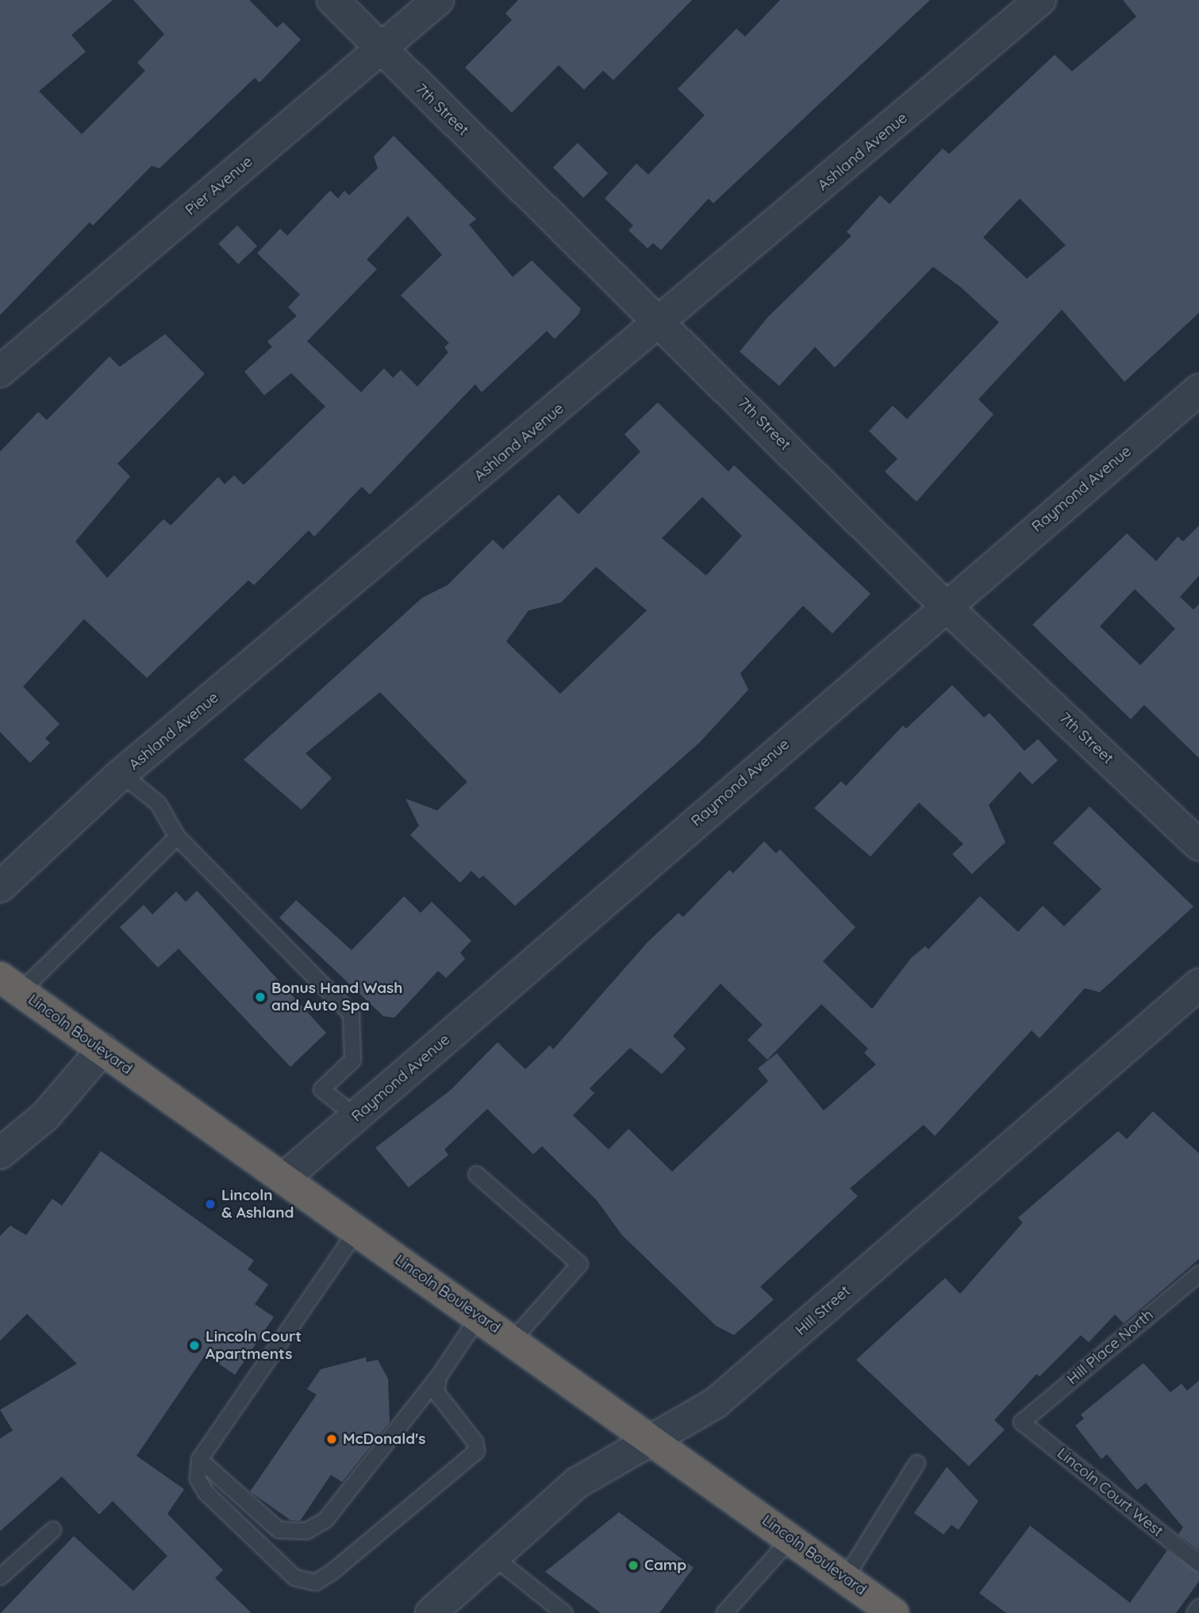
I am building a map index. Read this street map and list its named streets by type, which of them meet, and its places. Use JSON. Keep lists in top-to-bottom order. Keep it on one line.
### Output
{"streets":{"highway":["Lincoln Boulevard"],"street":["7th Street","Ashland Avenue","Pier Avenue","Raymond Avenue","Hill Street"],"lane":["Hill Place North","Lincoln Court West"]},"crossings":[["7th Street","Ashland Avenue"],["7th Street","Pier Avenue"],["7th Street","Raymond Avenue"],["Raymond Avenue","Lincoln Boulevard"],["Lincoln Boulevard","Hill Street"],["Hill Place North","Lincoln Court West"]],"places":["Bonus Hand Wash and Auto Spa","Lincoln & Ashland","Lincoln Court Apartments","McDonald's","Camp"]}
